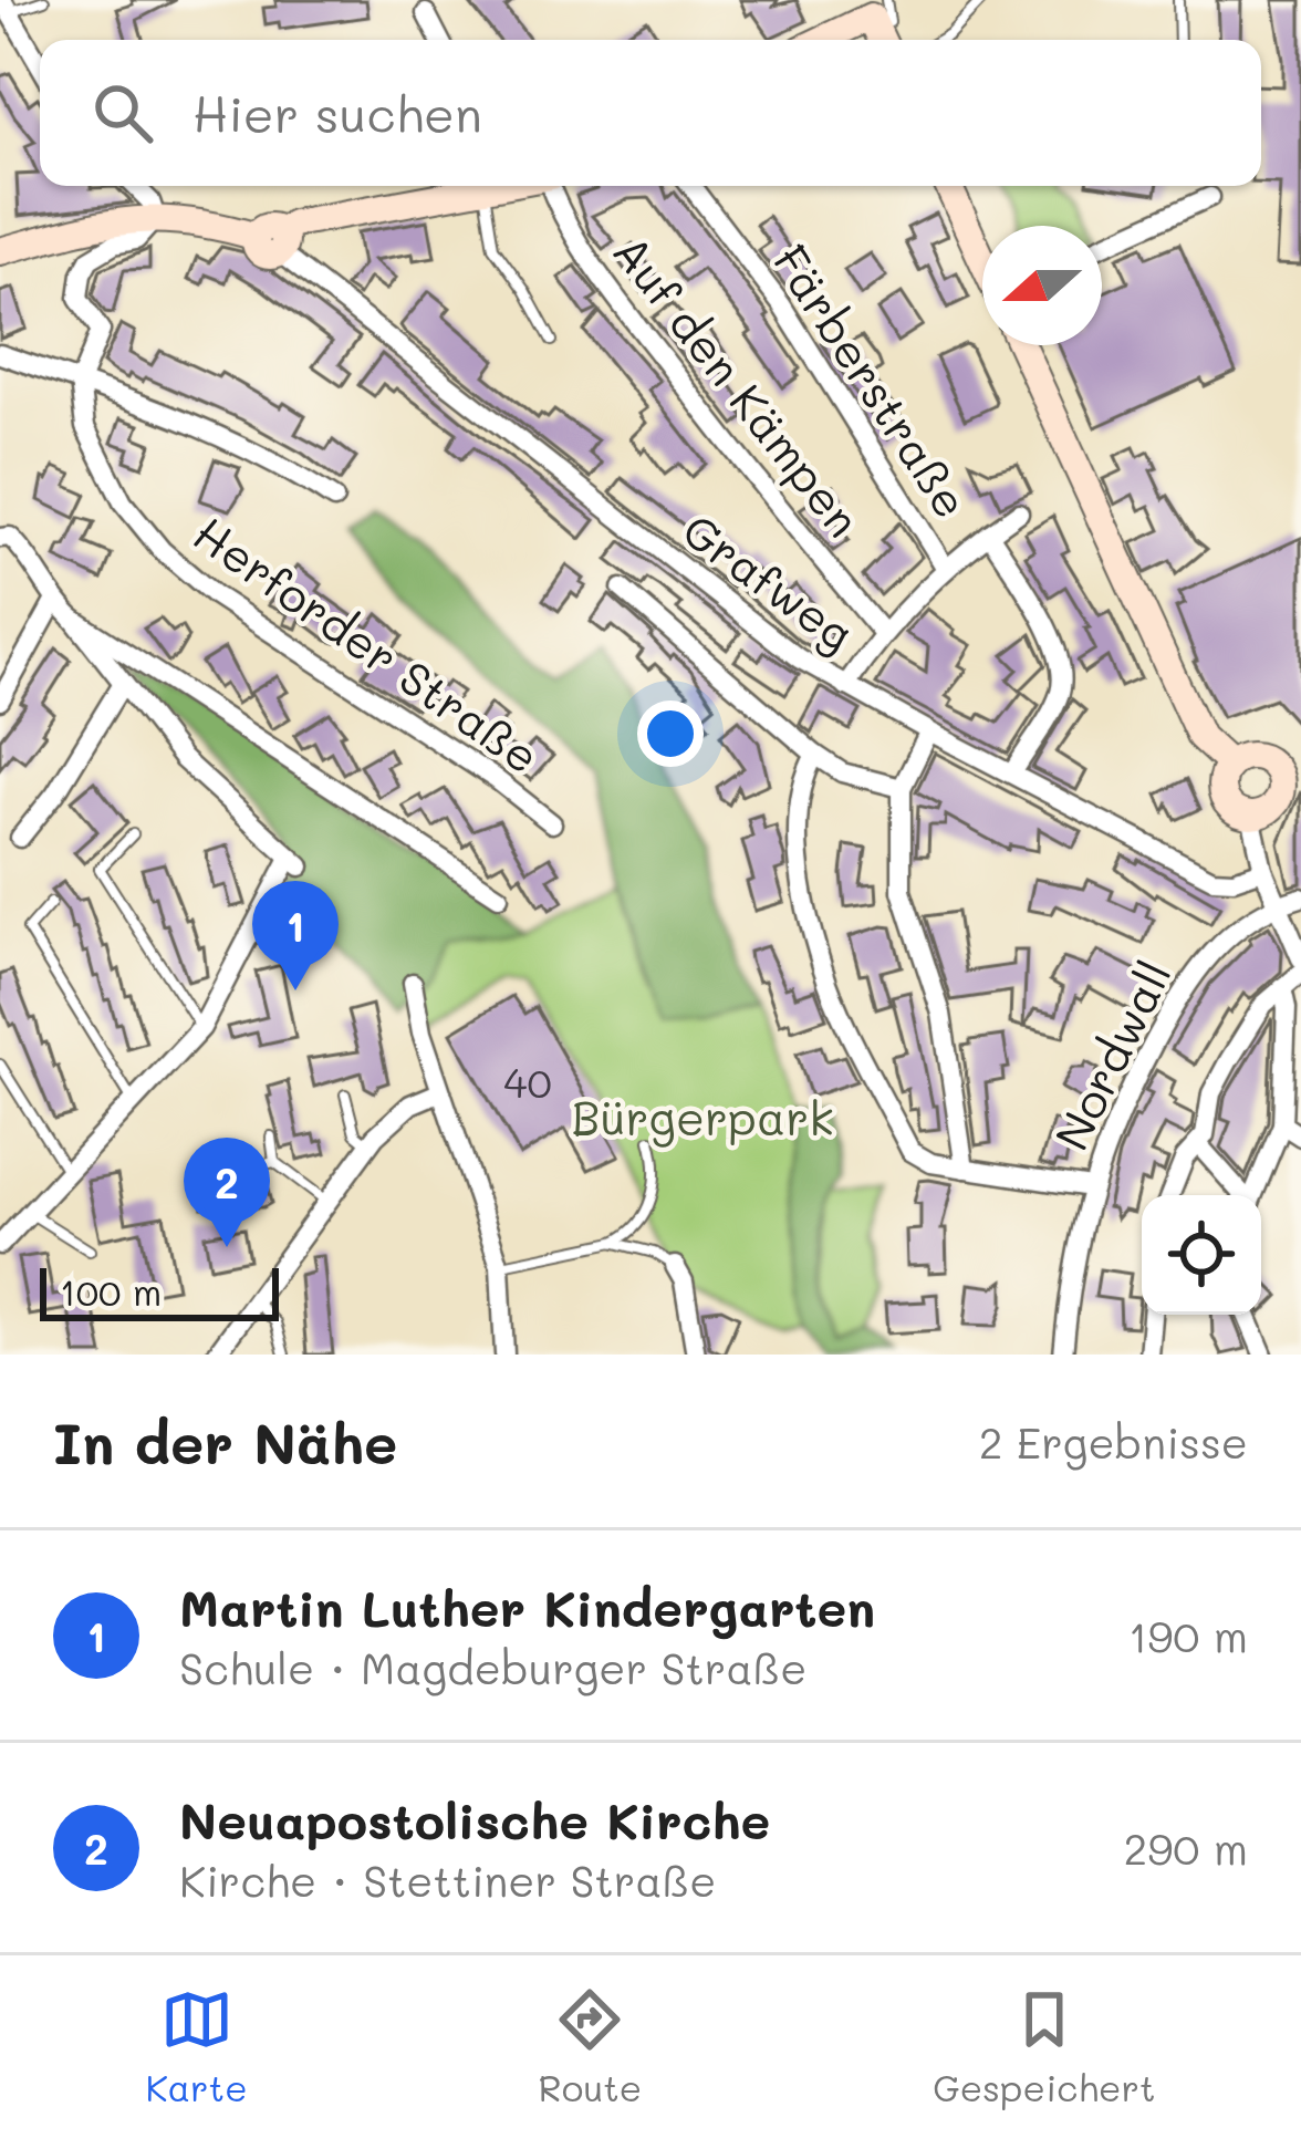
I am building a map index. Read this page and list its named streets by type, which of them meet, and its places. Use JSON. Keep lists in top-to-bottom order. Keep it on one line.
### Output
{"streets":{"street":["Färberstraße","Auf den Kämpen","Grafweg","Herforder Straße","Nordwall"]},"crossings":[["Färberstraße","Grafweg"]],"parks":["Bürgerpark"],"house_numbers":["40"],"scale_bar":"100 m","north":"left","page":{"search":"Hier suchen","pins":["1","2"],"scale":"100 m","heading":["In der Nähe","2 Ergebnisse"],"list":[{"mark":"1","name":"Martin Luther Kindergarten","note":"Schule · Magdeburger Straße","value":"190 m"},{"mark":"2","name":"Neuapostolische Kirche","note":"Kirche · Stettiner Straße","value":"290 m"}],"nav":["Karte","Route","Gespeichert"]}}
